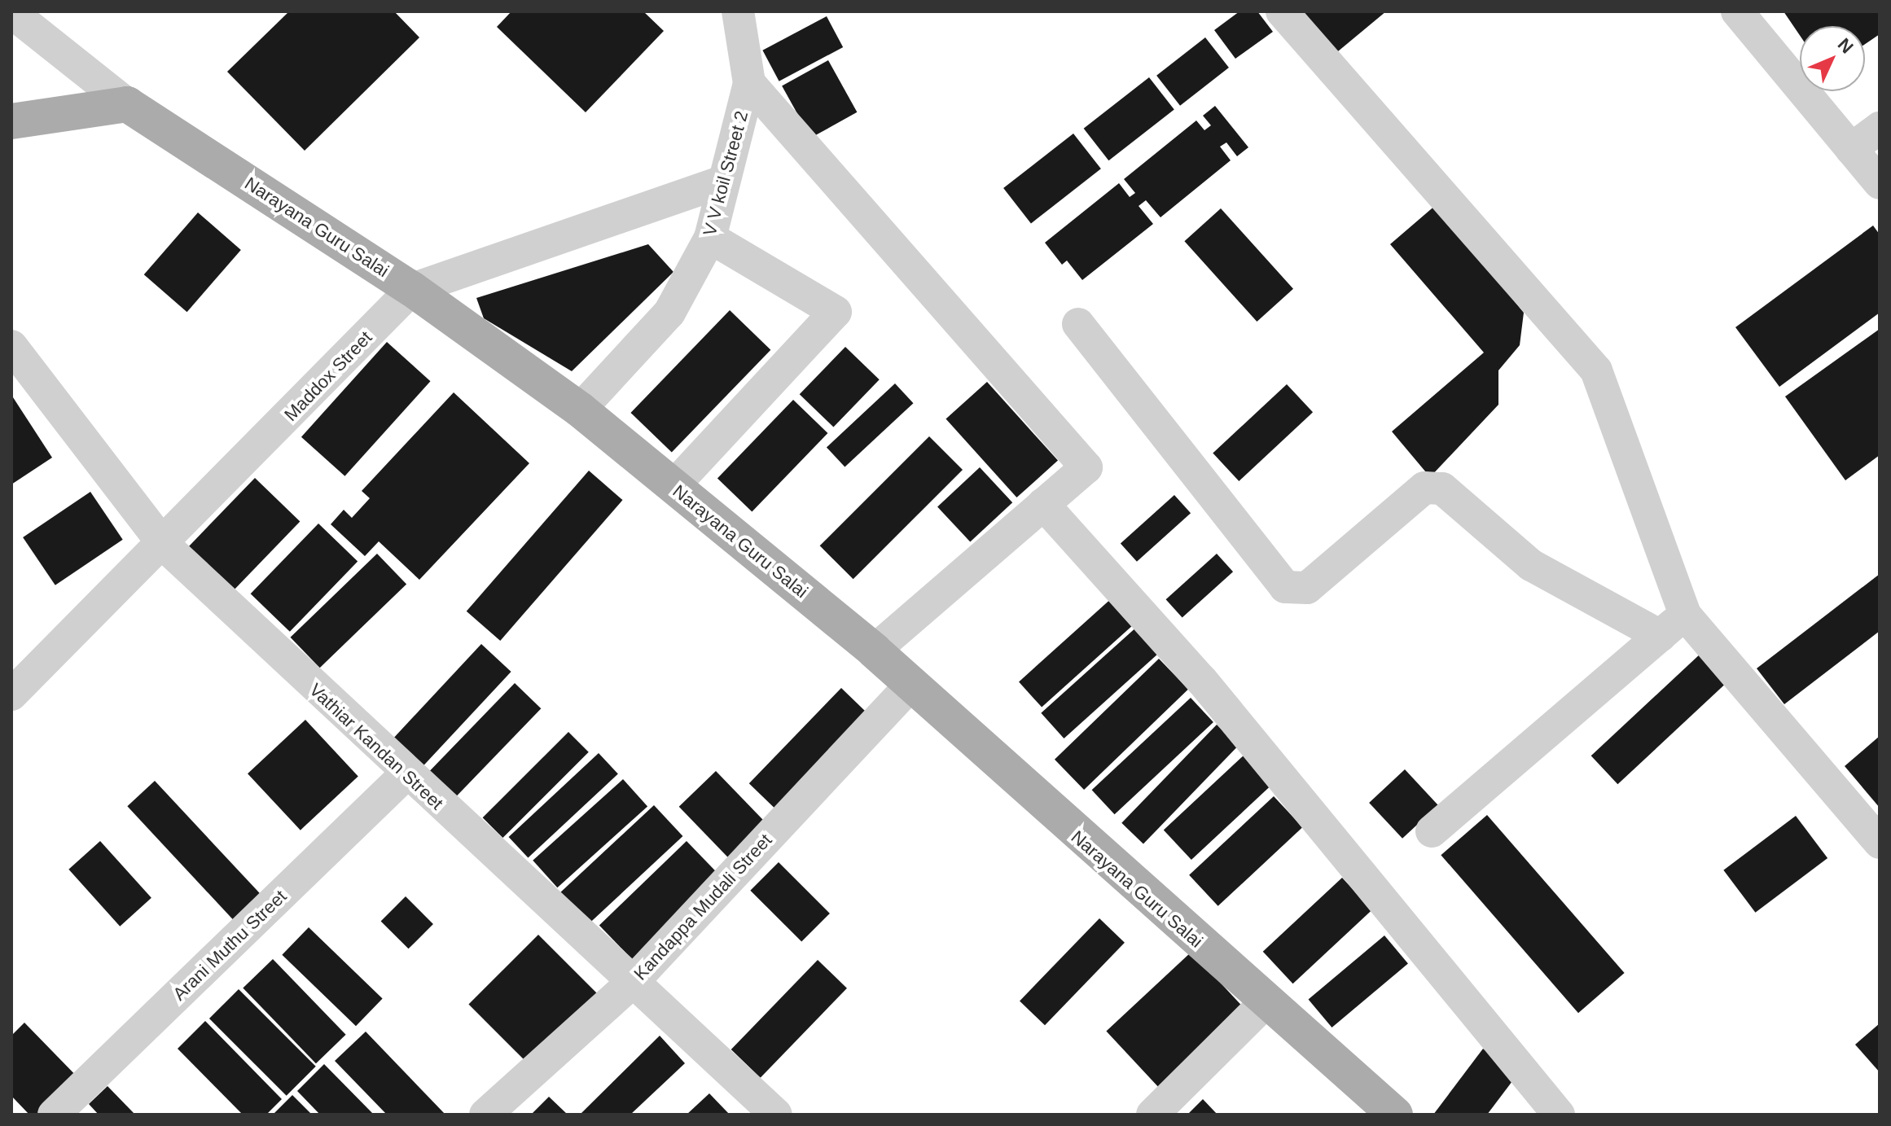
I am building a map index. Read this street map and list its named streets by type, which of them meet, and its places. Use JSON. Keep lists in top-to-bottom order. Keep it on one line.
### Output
{"streets":{"main road":["Narayana Guru Salai"],"street":["V V koil Street 2","Maddox Street","Vathiar Kandan Street","Kandappa Mudali Street","Arani Muthu Street"]},"crossings":[["V V koil Street 2","Narayana Guru Salai"],["V V koil Street 2","Maddox Street"],["Narayana Guru Salai","Maddox Street"],["Narayana Guru Salai","Kandappa Mudali Street"],["Maddox Street","Vathiar Kandan Street"],["Vathiar Kandan Street","Kandappa Mudali Street"],["Vathiar Kandan Street","Arani Muthu Street"]],"north":"top right"}
